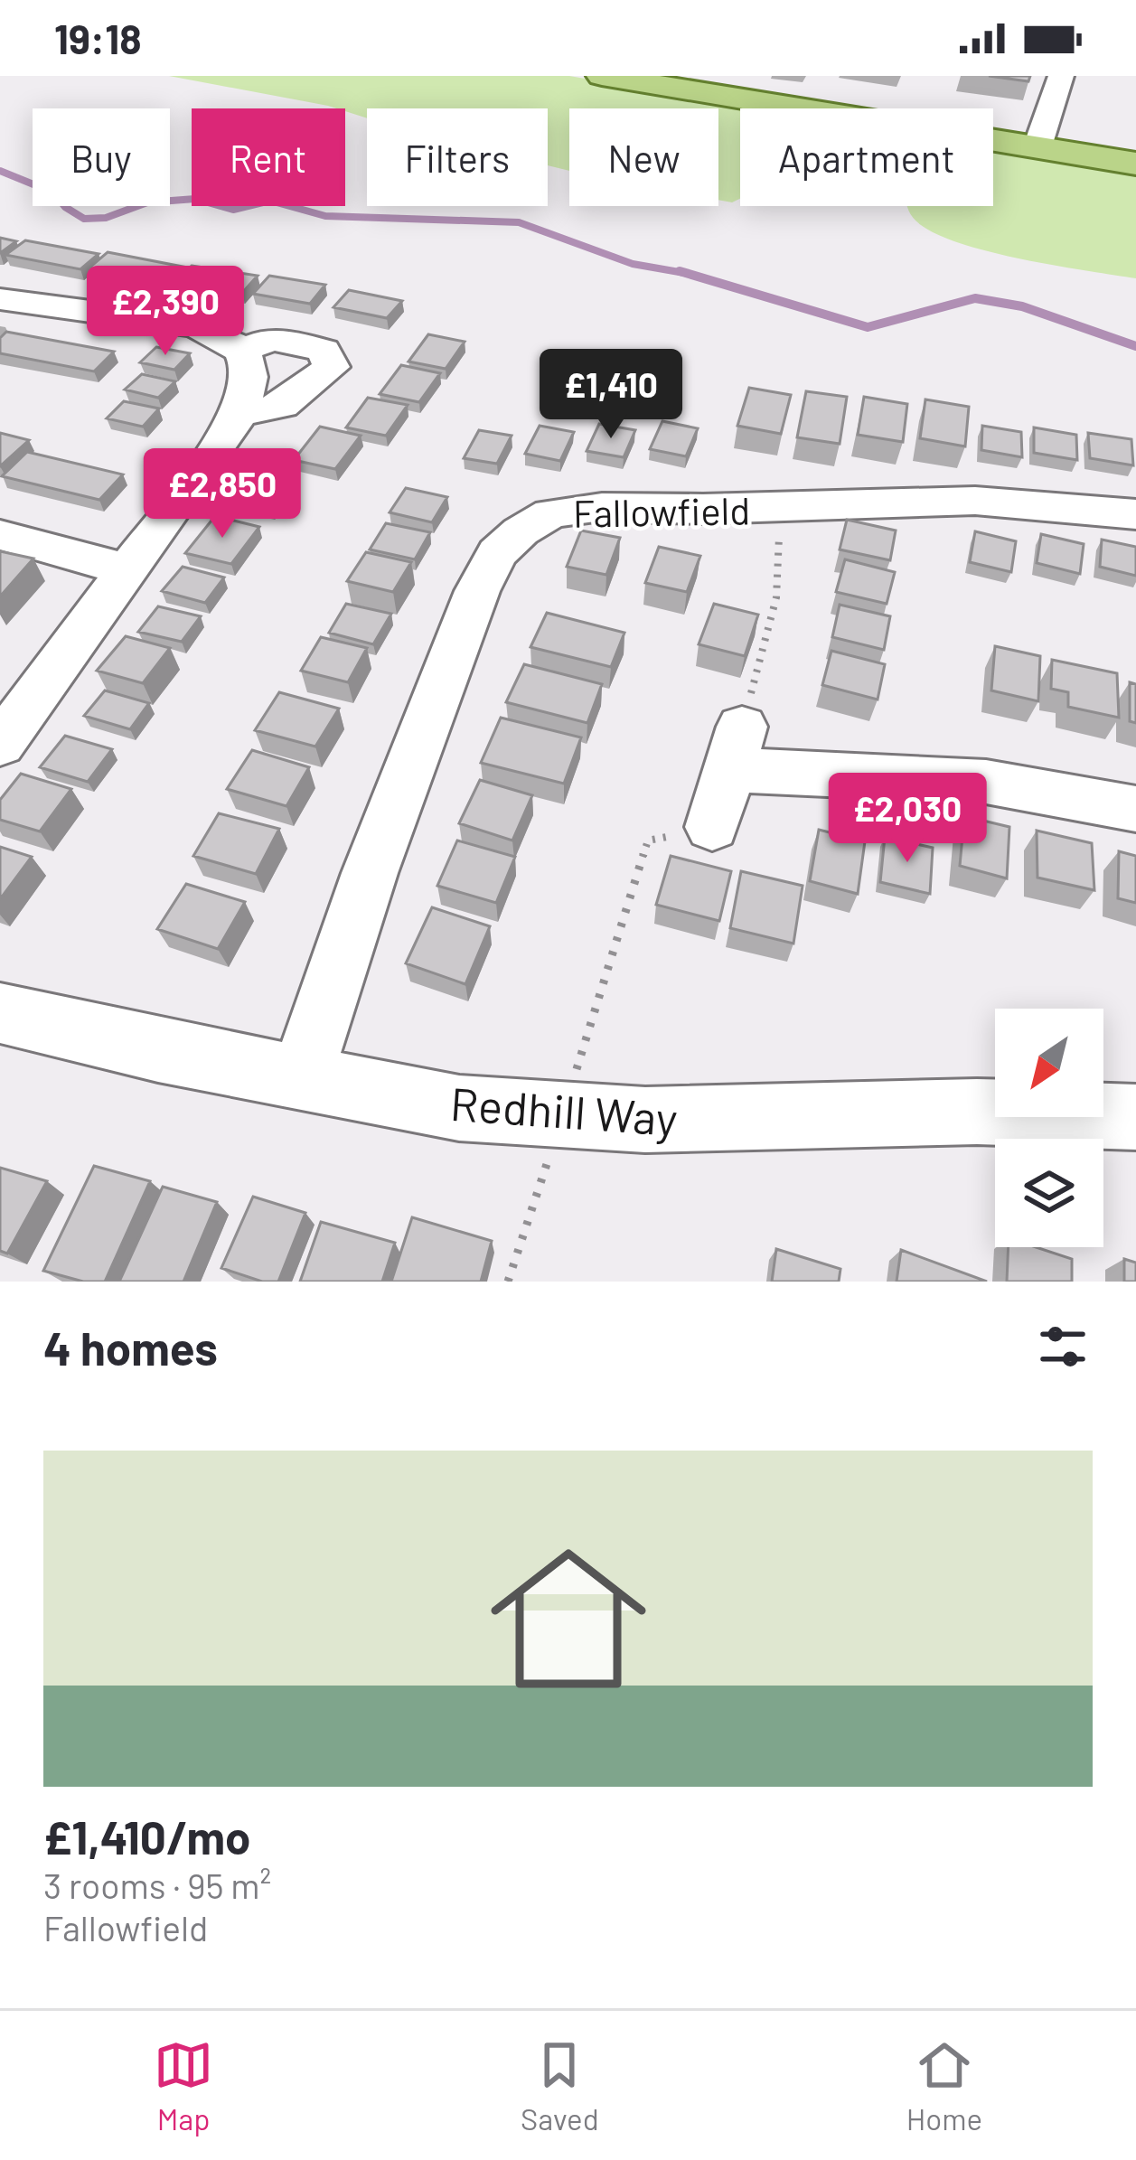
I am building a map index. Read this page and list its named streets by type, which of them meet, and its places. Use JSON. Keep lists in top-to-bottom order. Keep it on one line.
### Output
{"streets":{"street":["Fallowfield","Redhill Way"]},"crossings":[["Fallowfield","Redhill Way"]],"north":"bottom left","page":{"status":"19:18","chip":["Buy","Rent","Filters","New","Apartment"],"price":["£2,390","£1,410","£2,850","£2,030"],"heading":"4 homes","list":[{"name":"£1,410/mo","note":"3 rooms · 95 m² · Fallowfield"}],"tabs":["Map","Saved","Home"]}}
